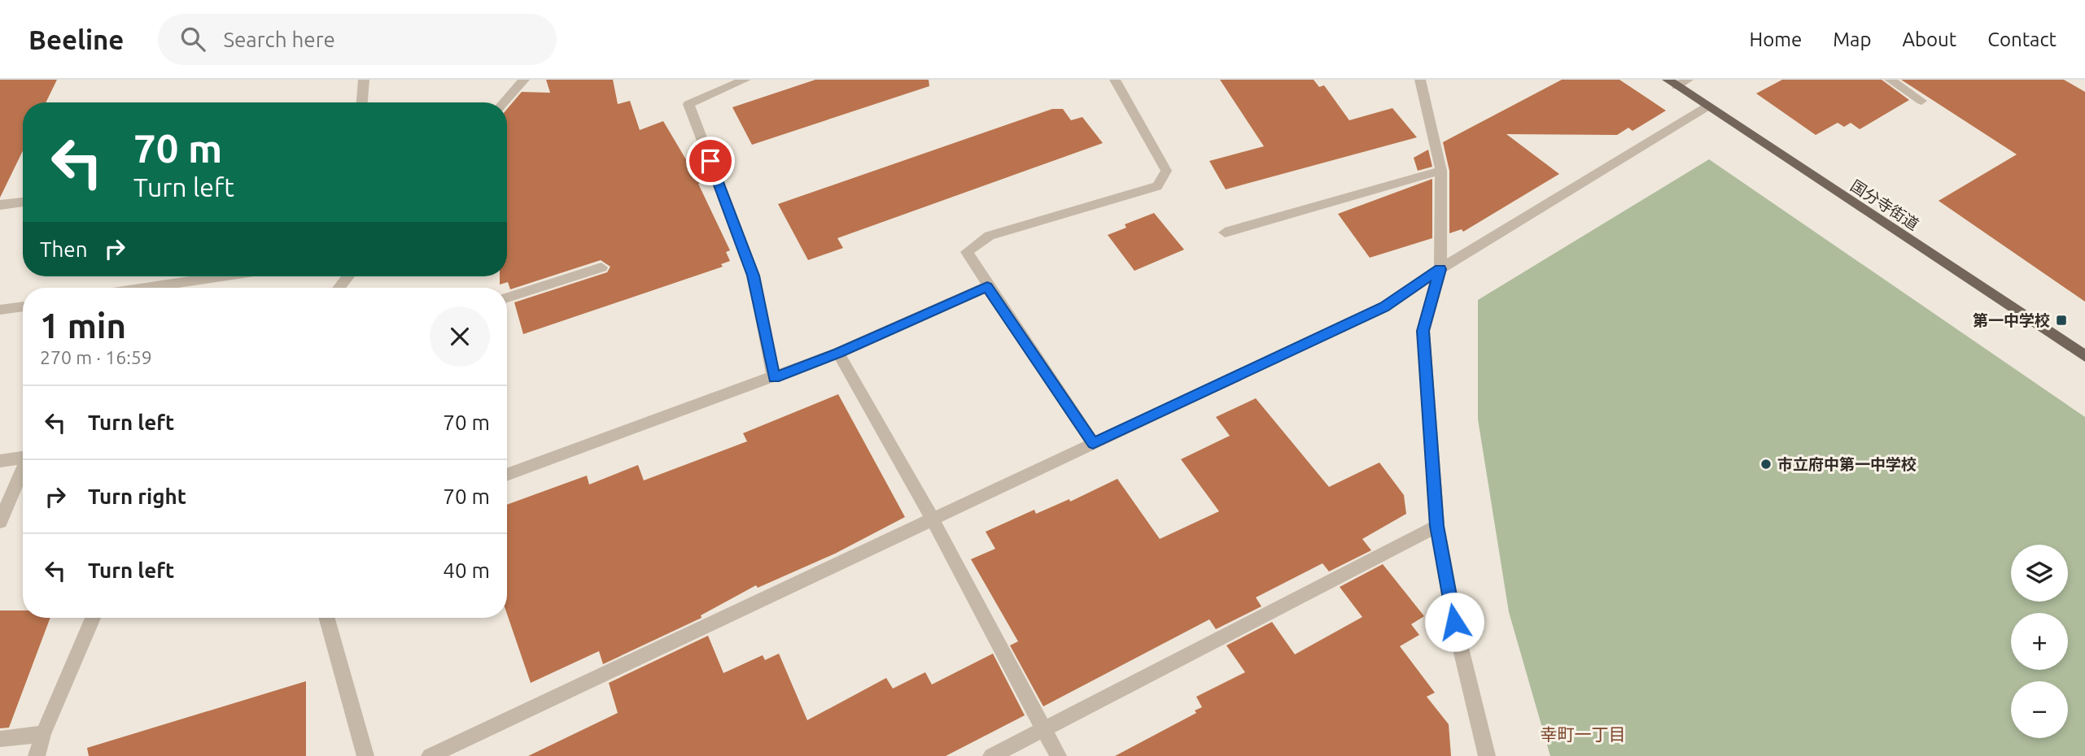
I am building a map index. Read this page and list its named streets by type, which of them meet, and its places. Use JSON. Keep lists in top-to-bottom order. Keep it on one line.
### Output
{"streets":{"main road":["国分寺街道"]},"districts":["幸町一丁目"],"places":{"transit":["第一中学校"],"other":["市立府中第一中学校"]},"page":{"header":"Beeline","search":"Search here","nav":["Home","Map","About","Contact"],"turn":["70 m","Turn left"],"then":"Then","heading":["1 min","270 m · 16:59"],"list":[{"name":"Turn left","value":"70 m"},{"name":"Turn right","value":"70 m"},{"name":"Turn left","value":"40 m"}],"map_buttons":["+","−"]}}
